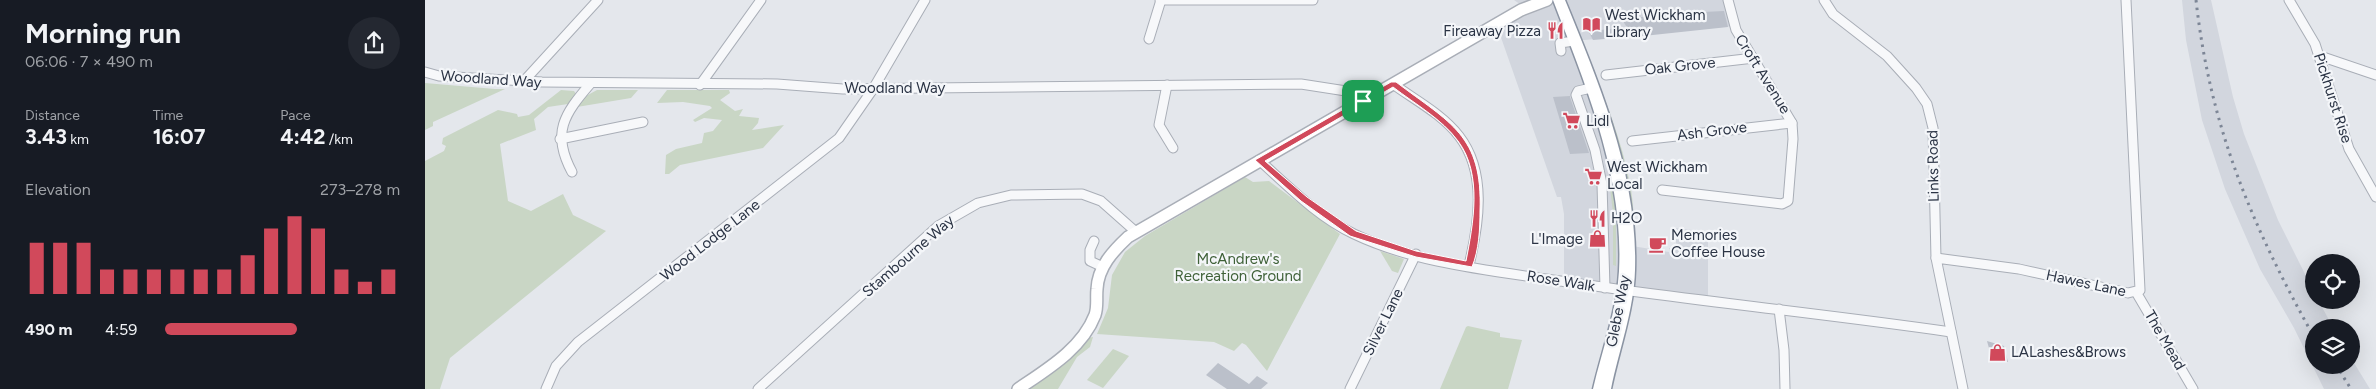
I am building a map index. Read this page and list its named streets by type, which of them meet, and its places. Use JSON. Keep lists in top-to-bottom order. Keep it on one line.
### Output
{"streets":{"highway":["Glebe Way"],"street":["Oak Grove","Croft Avenue","Woodland Way","Pickhurst Rise","Ash Grove","Links Road","Wood Lodge Lane","Stambourne Way","Rose Walk","Hawes Lane","Silver Lane","The Mead"]},"crossings":[["Oak Grove","Croft Avenue"],["Croft Avenue","Ash Grove"],["Woodland Way","Wood Lodge Lane"],["Links Road","Hawes Lane"],["Rose Walk","Glebe Way"],["Rose Walk","Silver Lane"],["Hawes Lane","The Mead"]],"parks":["McAndrew's Recreation Ground"],"places":{"library":["West Wickham Library"],"restaurant":["Fireaway Pizza","H2O"],"supermarket":["Lidl","West Wickham Local"],"shop":["L'Image","LALashes&Brows"],"cafe":["Memories Coffee House"]},"page":{"heading":["Morning run","06:06 · 7 × 490 m"],"stats":[["Distance","3.43 km"],["Time","16:07"],["Pace","4:42 /km"]],"chart":["Elevation","273–278 m"],"list":[{"name":"490 m","note":"4:59"}]}}
